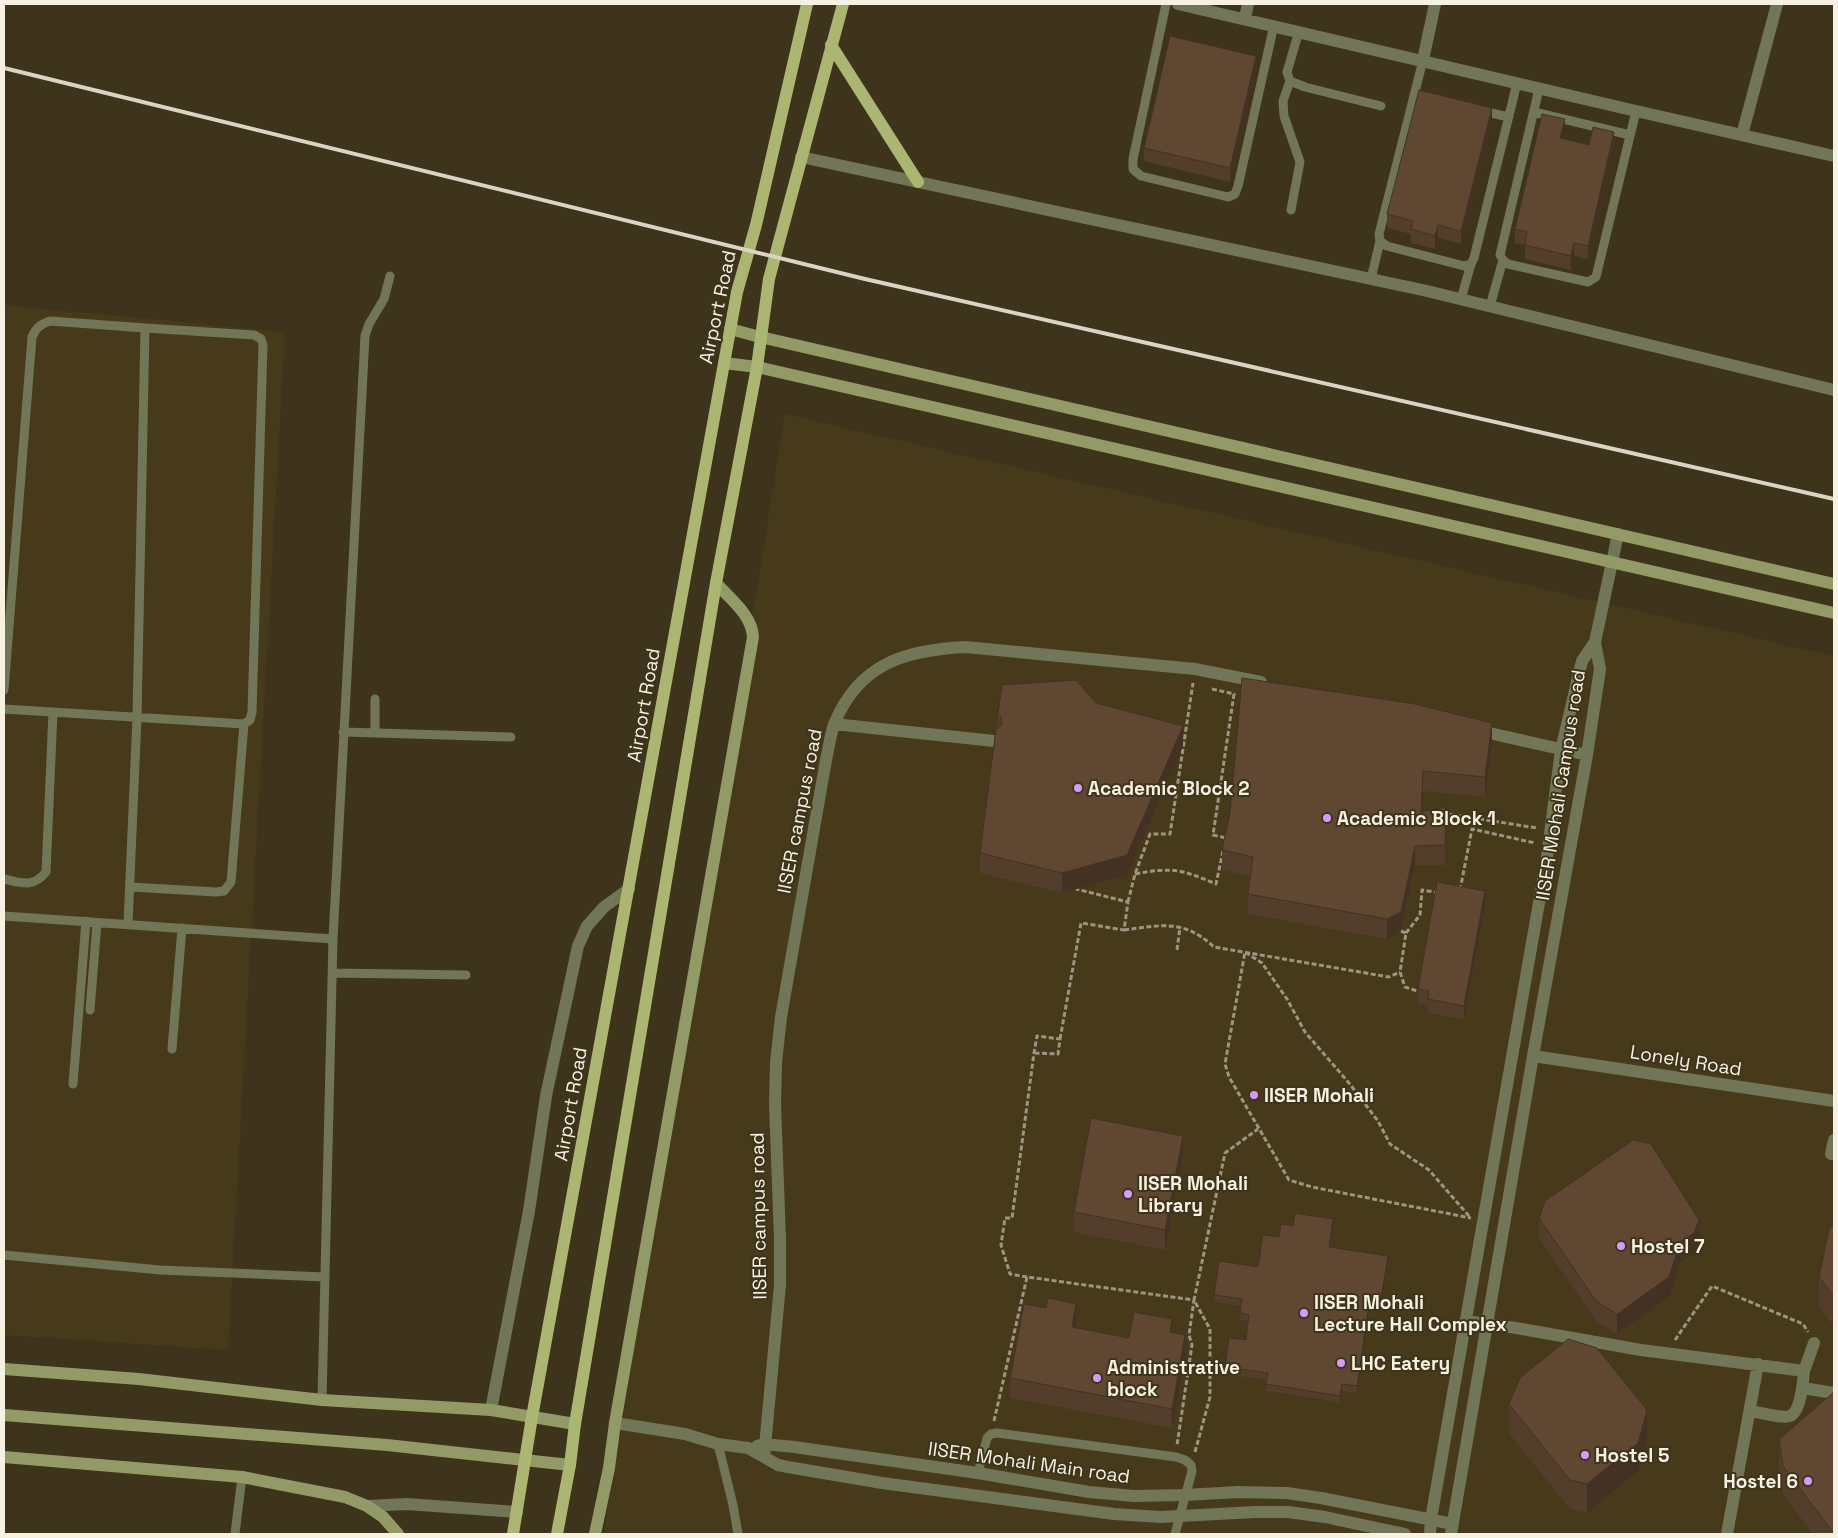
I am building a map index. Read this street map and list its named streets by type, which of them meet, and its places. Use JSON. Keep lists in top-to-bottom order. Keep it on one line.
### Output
{"streets":{"main road":["Airport Road"],"street":["IISER Mohali Campus road","IISER campus road","Lonely Road","IISER Mohali Main road"]},"crossings":[["IISER Mohali Campus road","Lonely Road"],["IISER Mohali Campus road","IISER Mohali Main road"],["IISER campus road","IISER Mohali Main road"]],"places":["Academic Block 2","Academic Block 1","IISER Mohali","IISER Mohali Library","Hostel 7","IISER Mohali Lecture Hall Complex","LHC Eatery","Administrative block","Hostel 5","Hostel 6"]}
